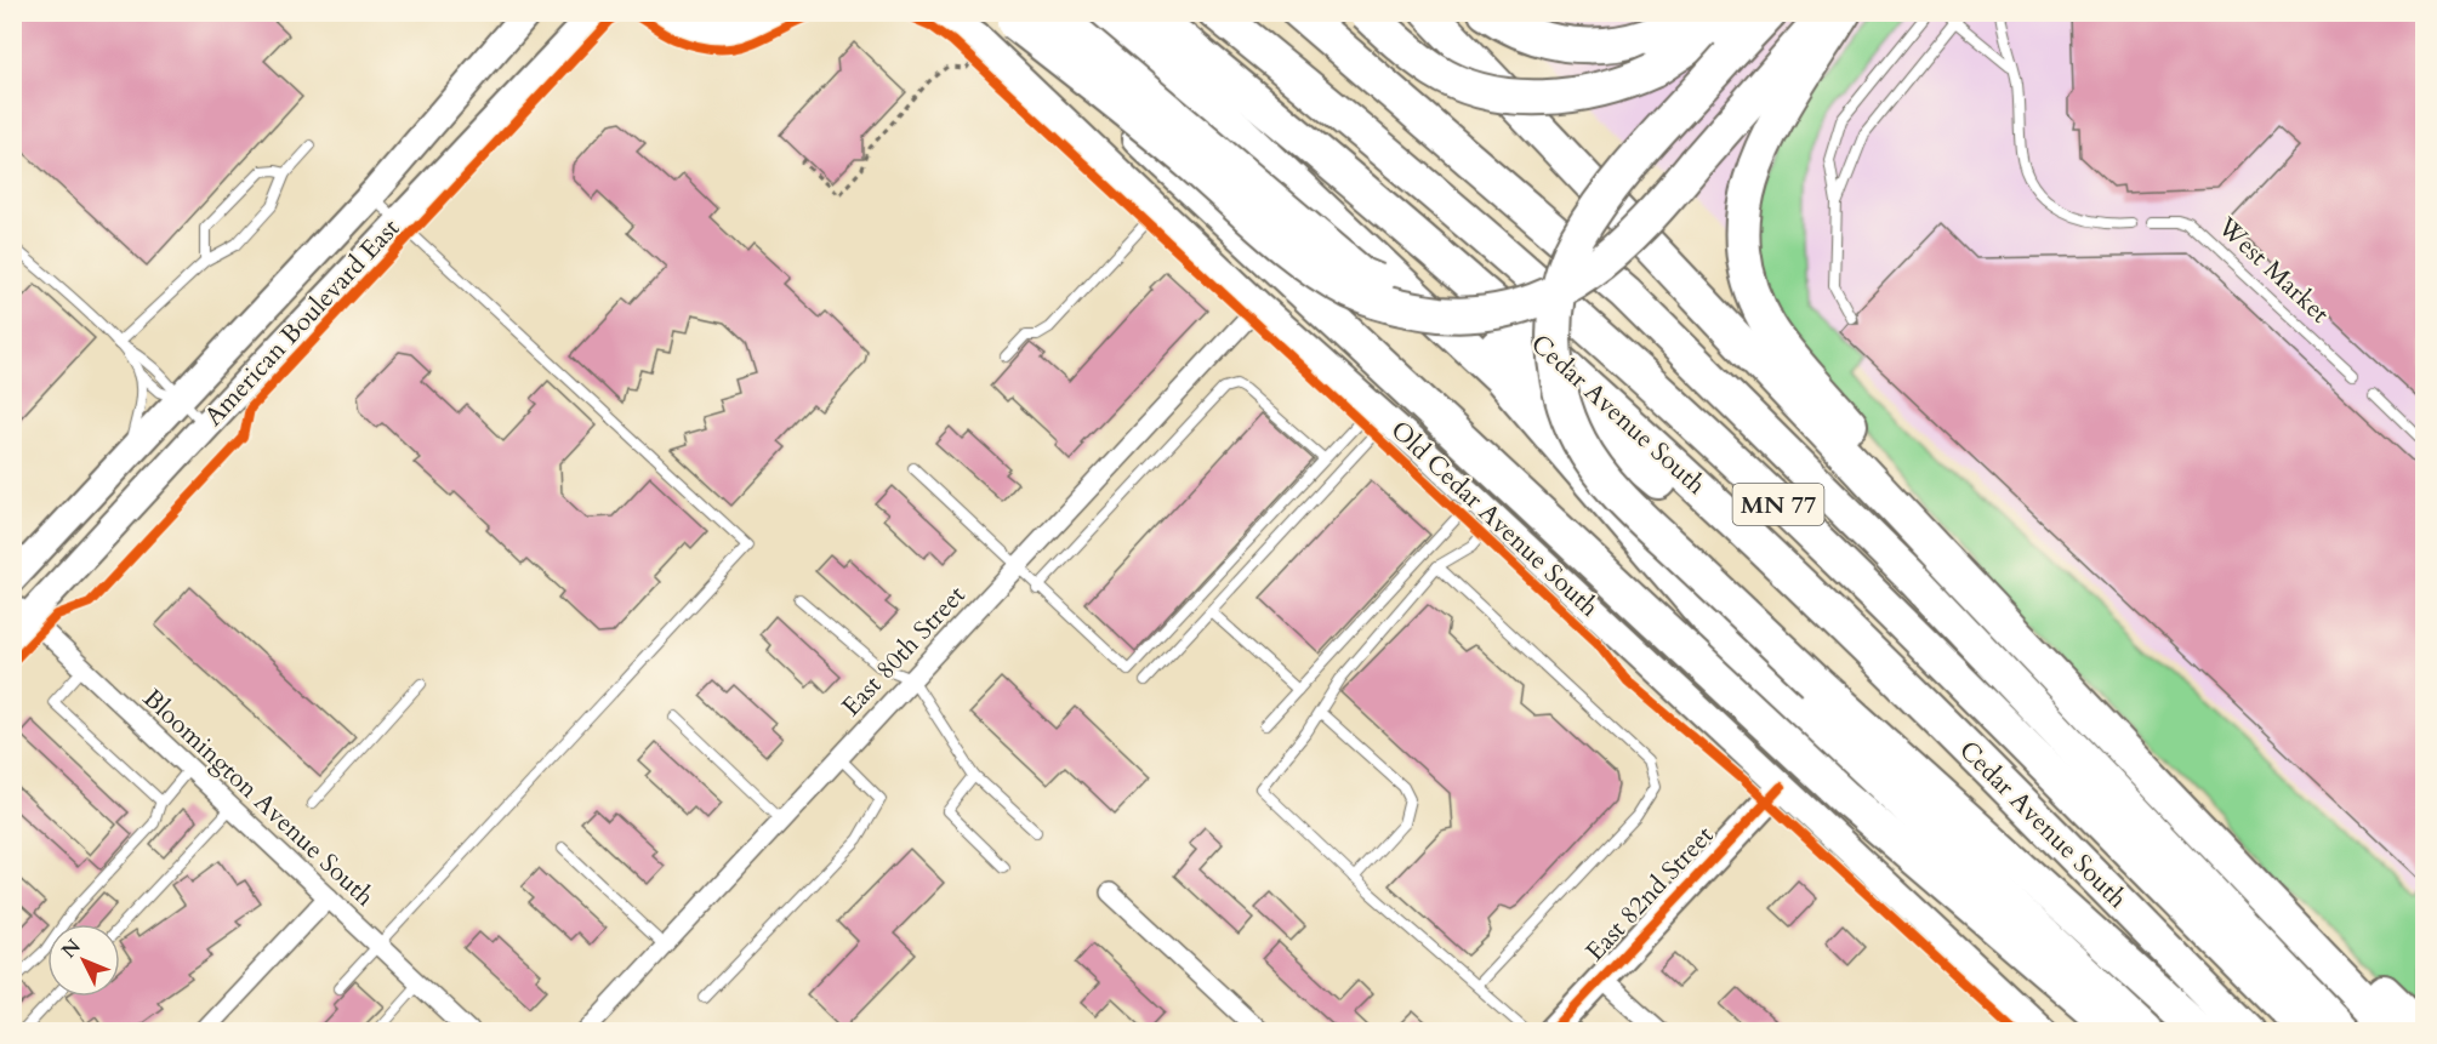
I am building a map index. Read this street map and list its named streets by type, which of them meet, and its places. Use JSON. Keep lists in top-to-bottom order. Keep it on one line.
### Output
{"streets":{"highway":["Cedar Avenue South","MN 77"],"street":["American Boulevard East","Old Cedar Avenue South","East 80th Street","Bloomington Avenue South","East 82nd Street"],"lane":["West Market"]},"crossings":[["American Boulevard East","Bloomington Avenue South"],["Old Cedar Avenue South","East 80th Street"],["Old Cedar Avenue South","East 82nd Street"]],"north":"top left"}
